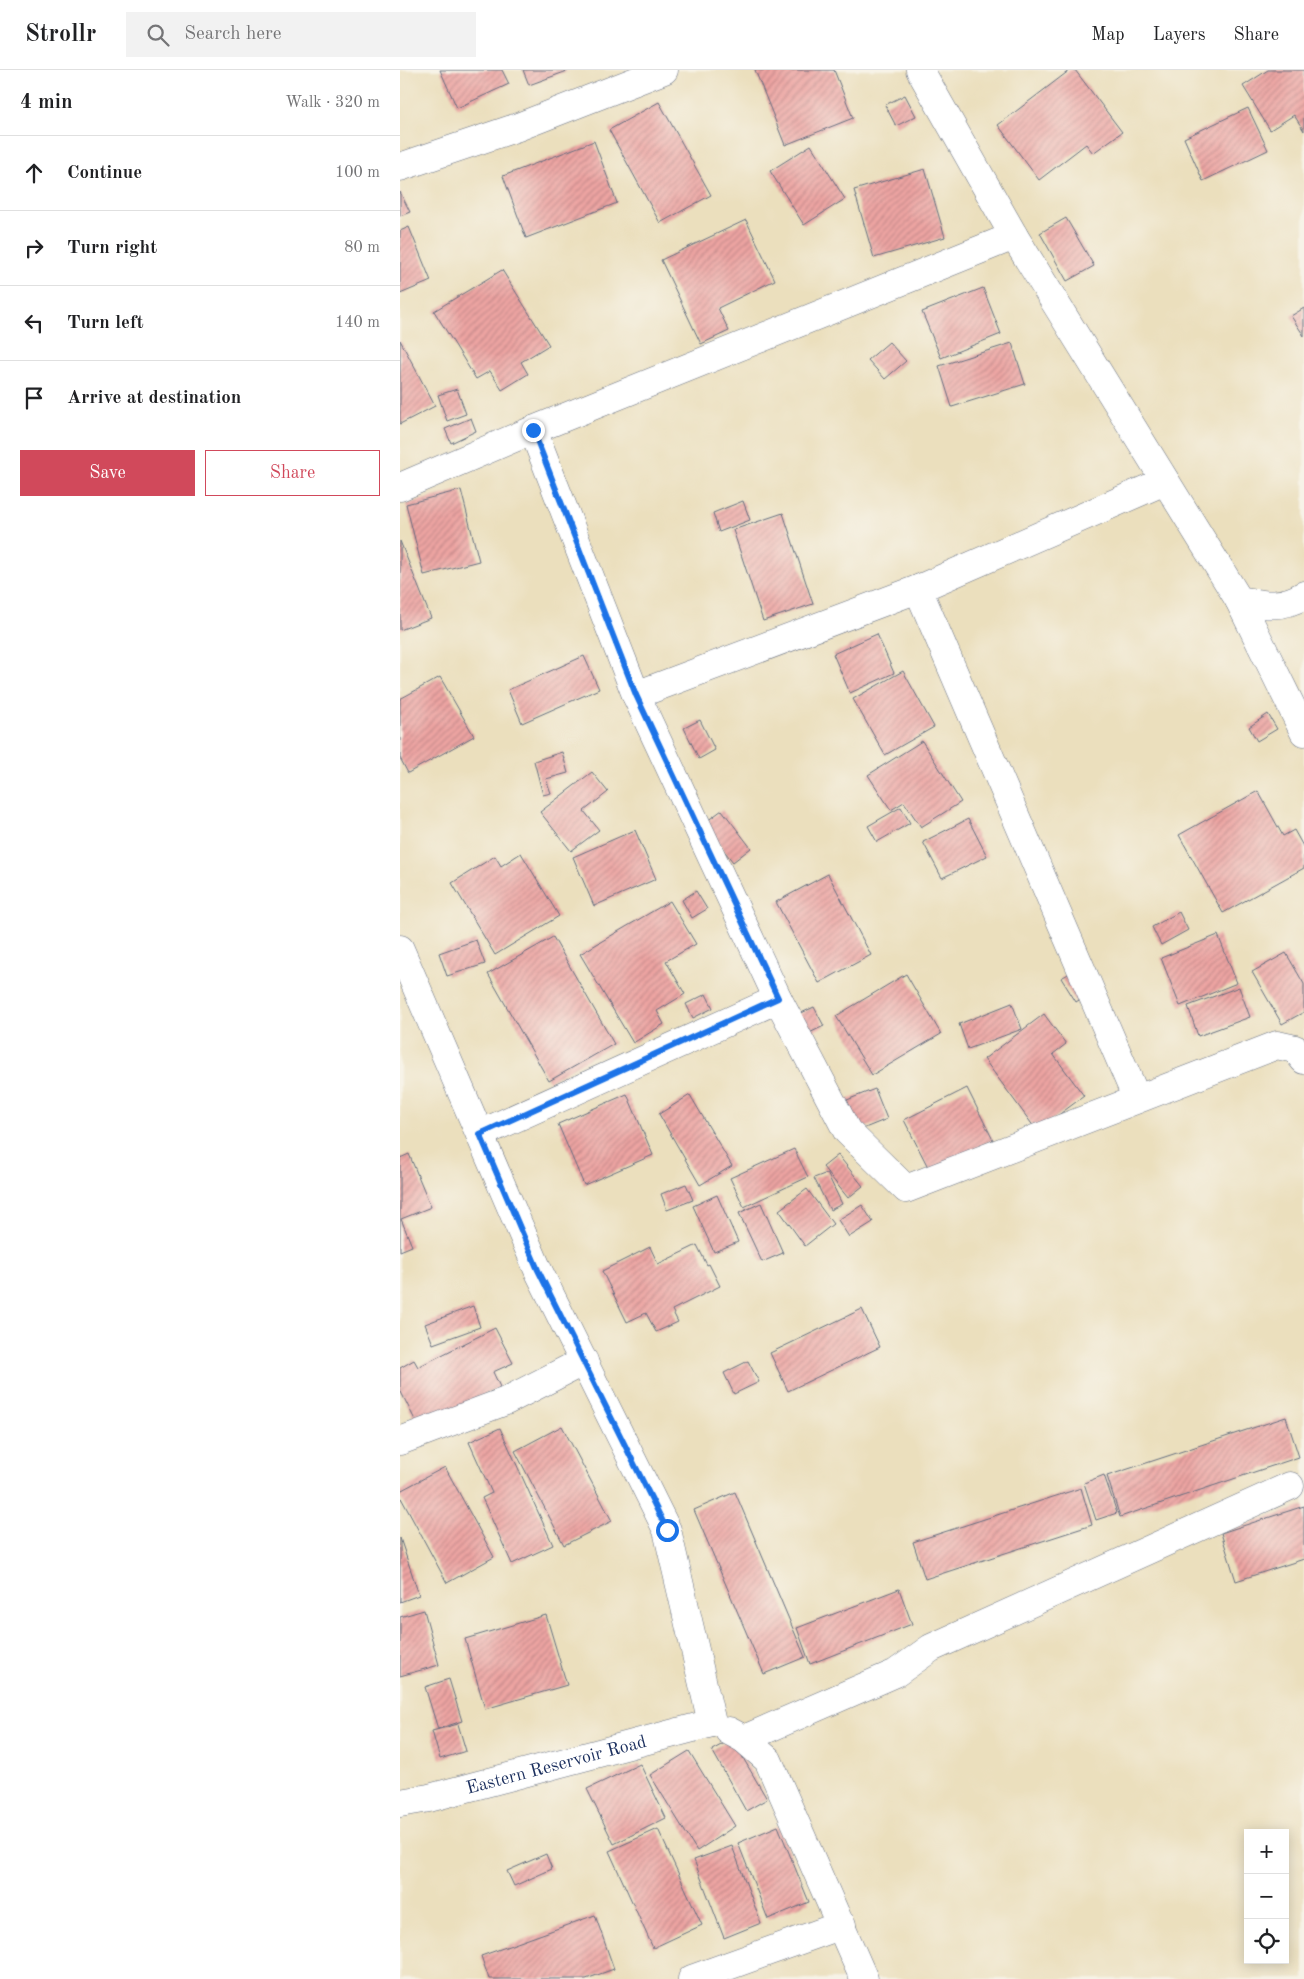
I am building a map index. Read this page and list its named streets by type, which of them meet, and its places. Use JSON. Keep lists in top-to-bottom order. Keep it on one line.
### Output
{"streets":{"street":["Eastern Reservoir Road"]},"page":{"header":"Strollr","search":"Search here","nav":["Map","Layers","Share"],"heading":["4 min","Walk · 320 m"],"list":[["Continue","100 m"],["Turn right","80 m"],["Turn left","140 m"],"Arrive at destination"],"buttons":["Save","Share"],"map_buttons":["+","−"]}}
